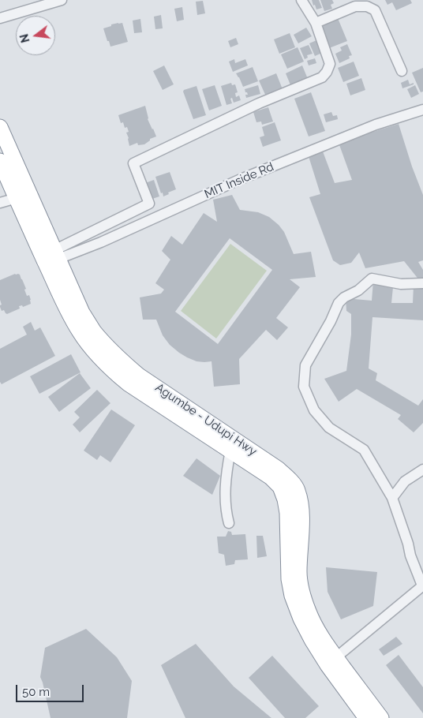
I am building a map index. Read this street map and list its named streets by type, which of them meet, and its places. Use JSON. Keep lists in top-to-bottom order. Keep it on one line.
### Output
{"streets":{"highway":["Agumbe - Udupi Hwy"],"street":["MIT Inside Rd"]},"crossings":[["MIT Inside Rd","Agumbe - Udupi Hwy"]],"scale_bar":"50 m","north":"left"}
